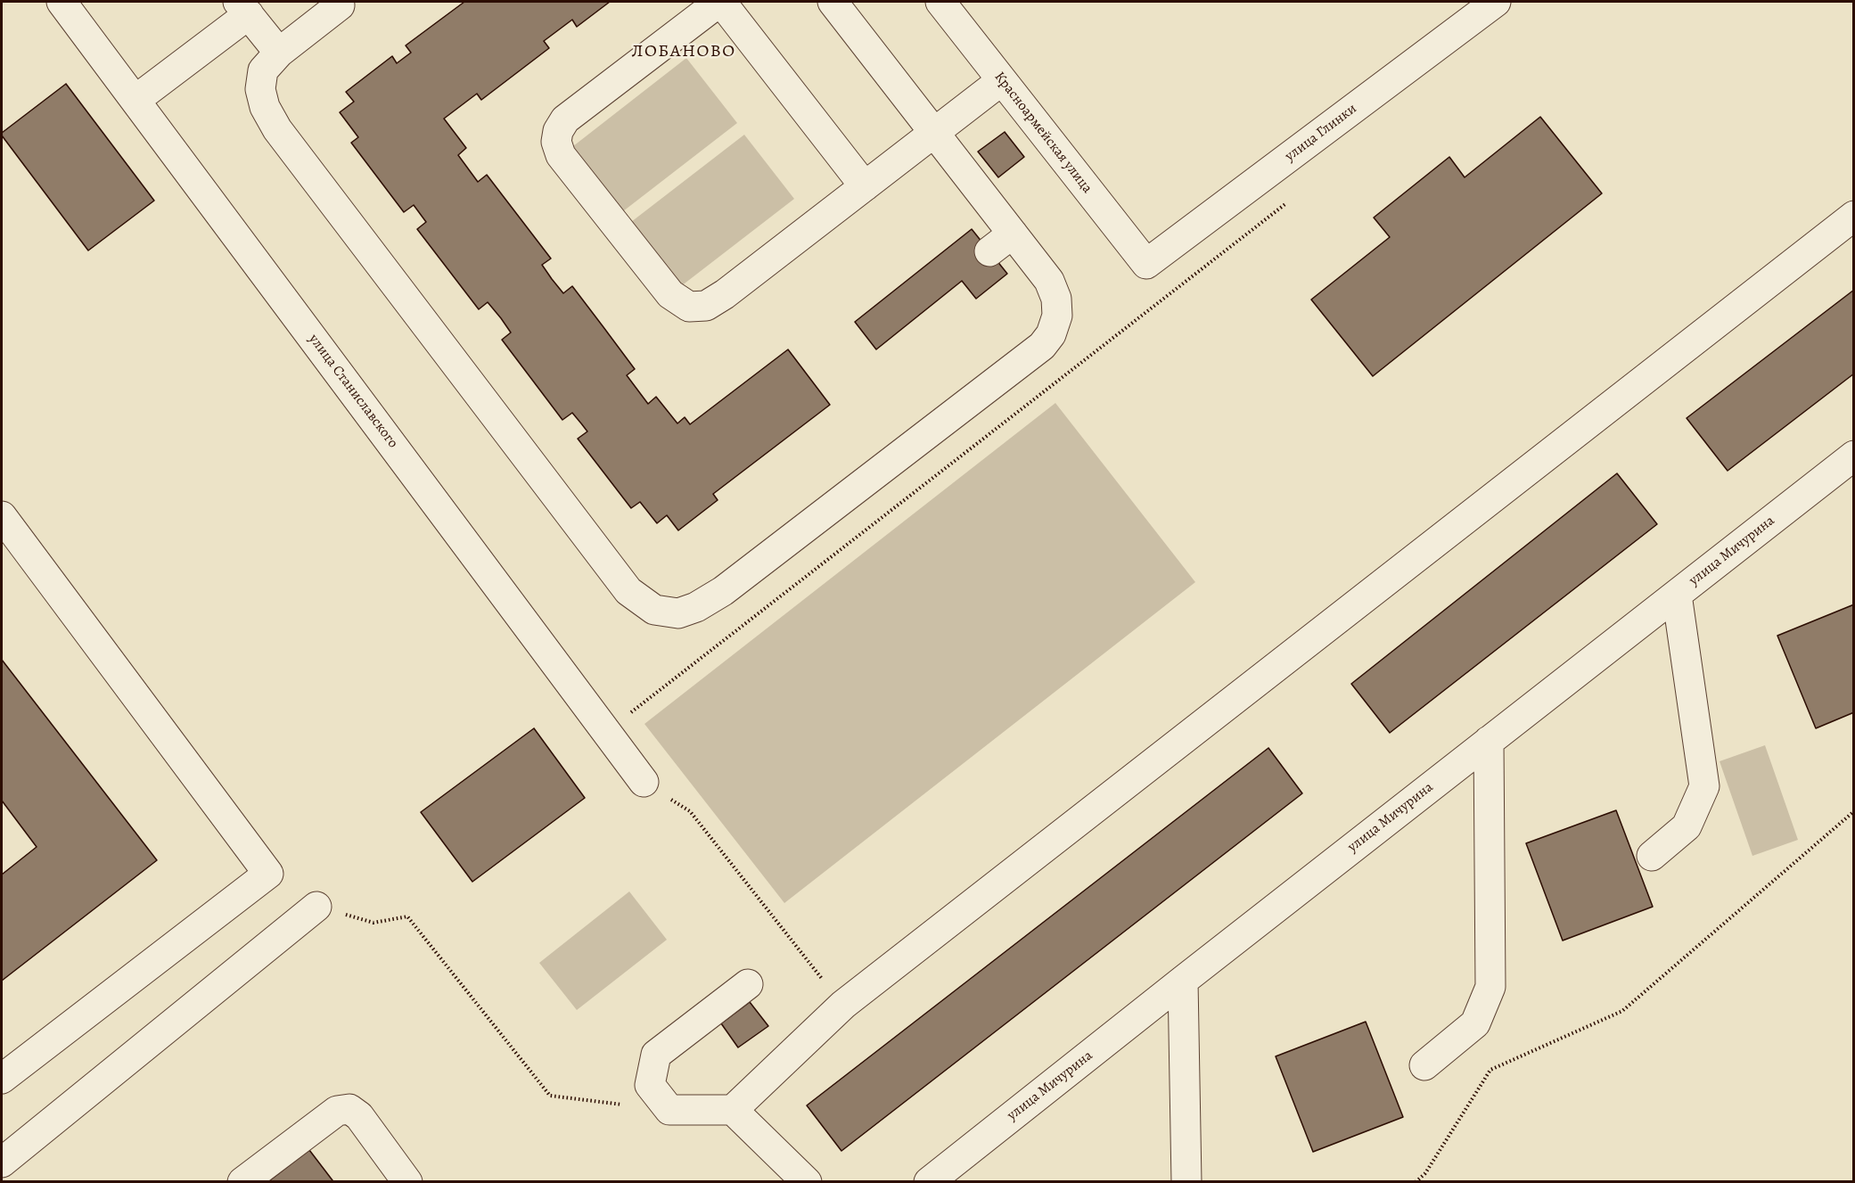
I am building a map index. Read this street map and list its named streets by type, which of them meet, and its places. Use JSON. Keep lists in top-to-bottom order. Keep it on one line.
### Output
{"streets":{"street":["Красноармейская улица","улица Глинки","улица Станиславского","улица Мичурина"]},"crossings":[["Красноармейская улица","улица Глинки"]],"districts":["ЛОБАНОВО"]}
